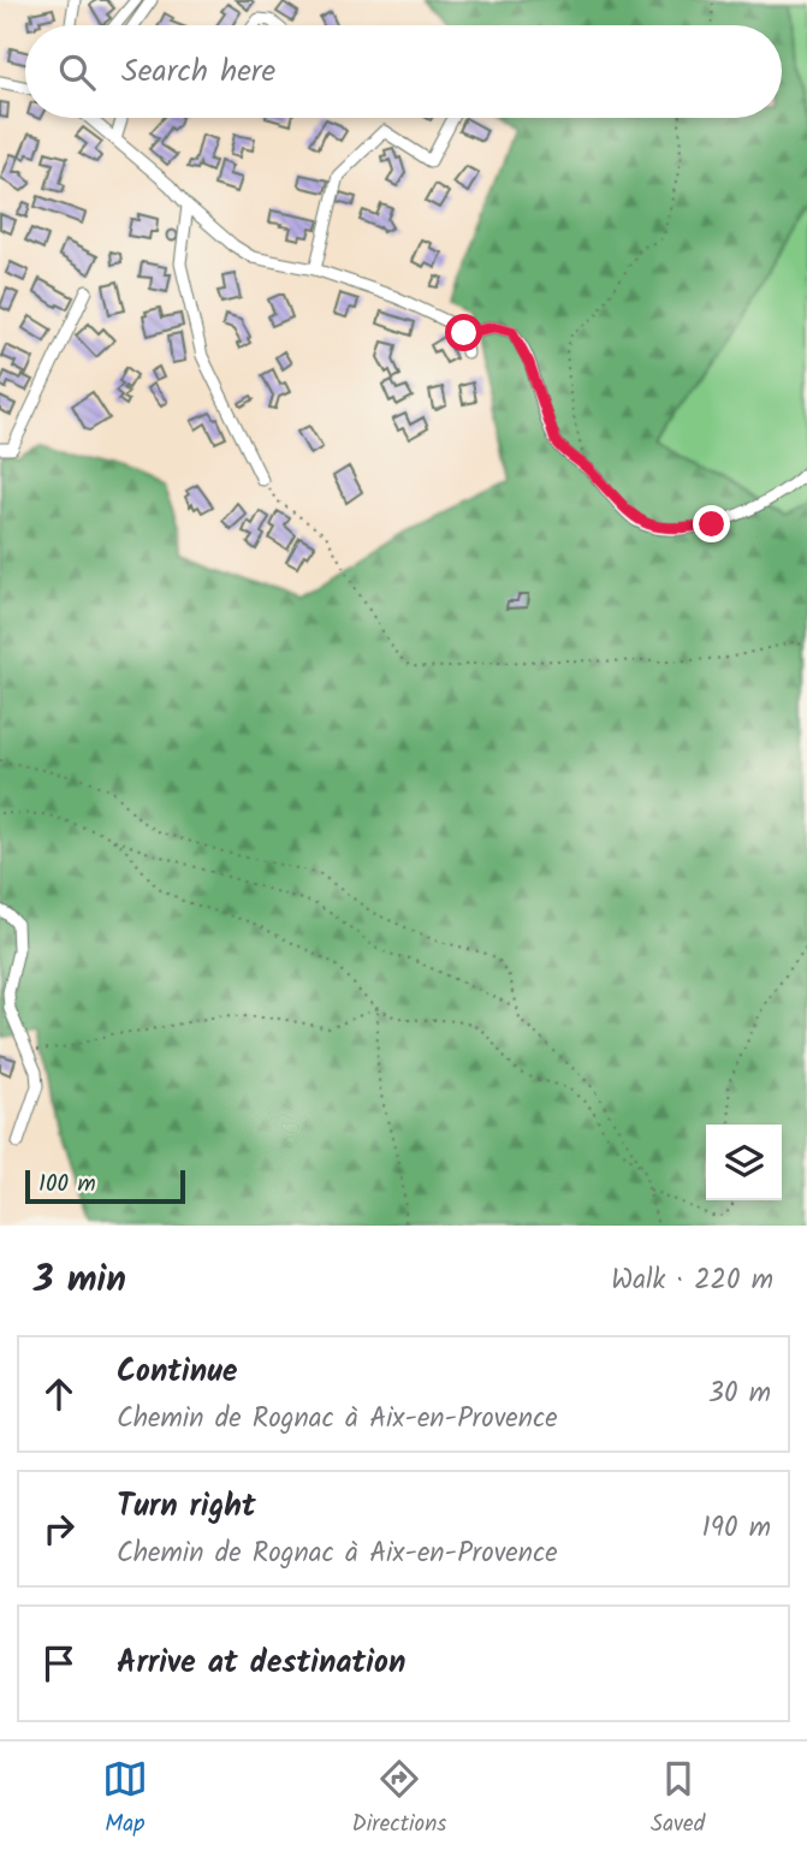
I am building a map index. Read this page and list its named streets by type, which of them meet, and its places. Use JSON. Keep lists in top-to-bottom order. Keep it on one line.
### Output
{"scale_bar":"100 m","page":{"search":"Search here","scale":"100 m","heading":["3 min","Walk · 220 m"],"list":[["Continue","Chemin de Rognac à Aix-en-Provence","30 m"],["Turn right","Chemin de Rognac à Aix-en-Provence","190 m"],"Arrive at destination"],"nav":["Map","Directions","Saved"]}}
